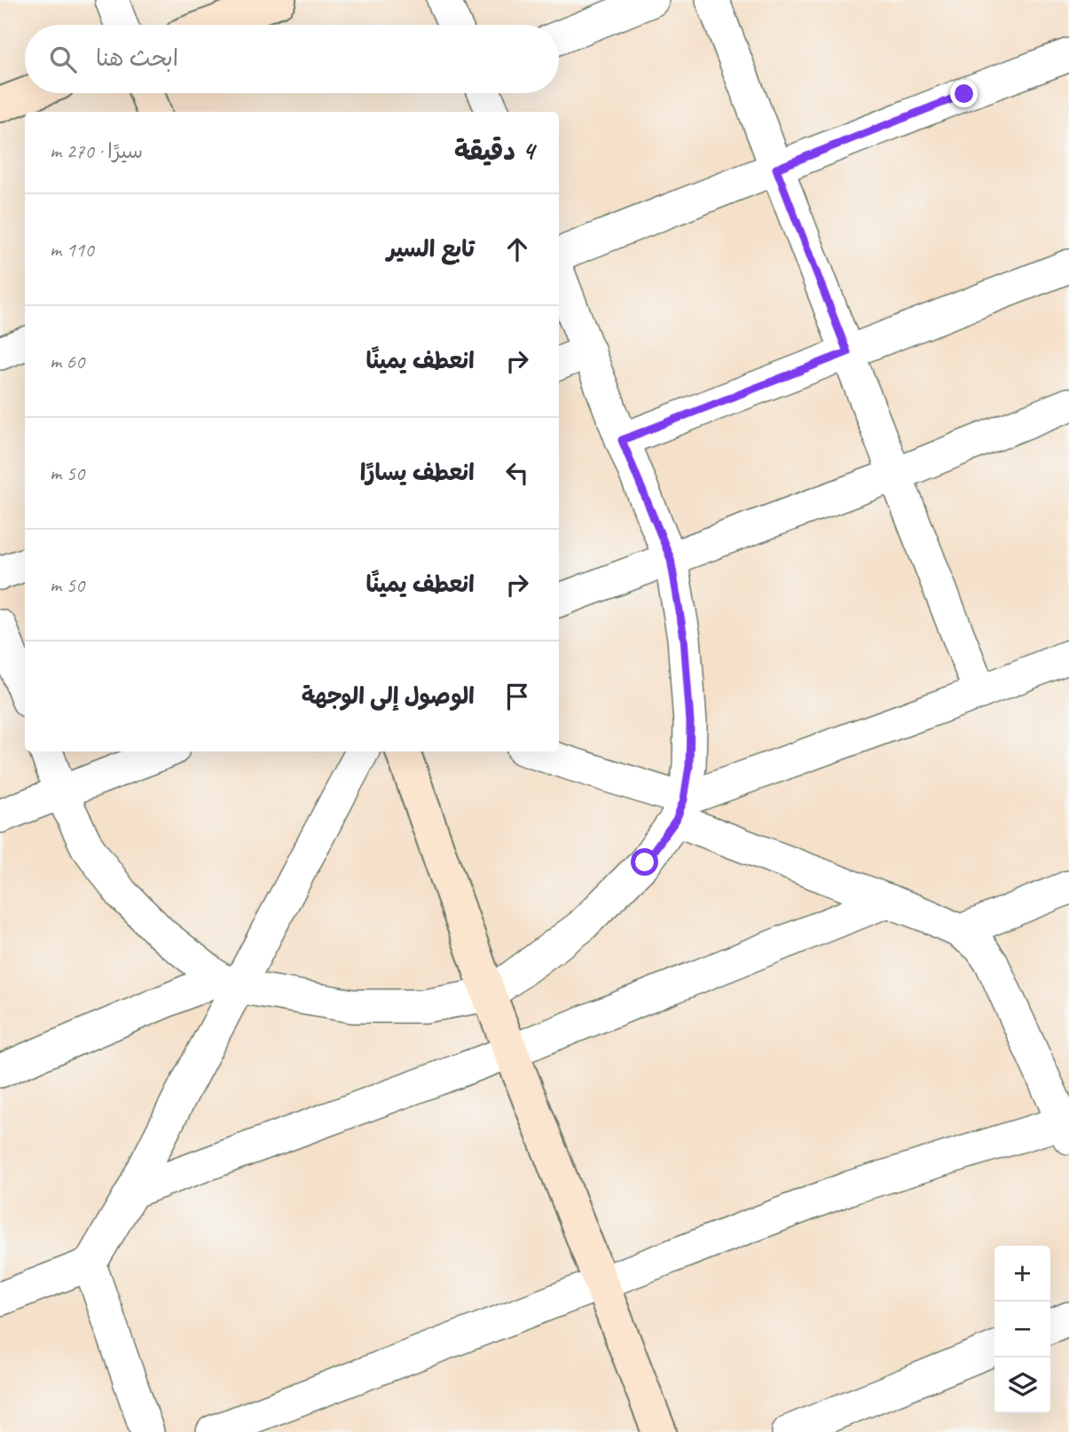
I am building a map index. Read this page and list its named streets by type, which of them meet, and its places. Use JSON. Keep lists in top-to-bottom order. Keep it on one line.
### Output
{"page":{"search":"ابحث هنا","heading":["4 دقيقة","سيرًا · 270 m"],"list":[["تابع السير","110 m"],["انعطف يمينًا","60 m"],["انعطف يسارًا","50 m"],["انعطف يمينًا","50 m"],"الوصول إلى الوجهة"],"map_buttons":["+","−"]}}
